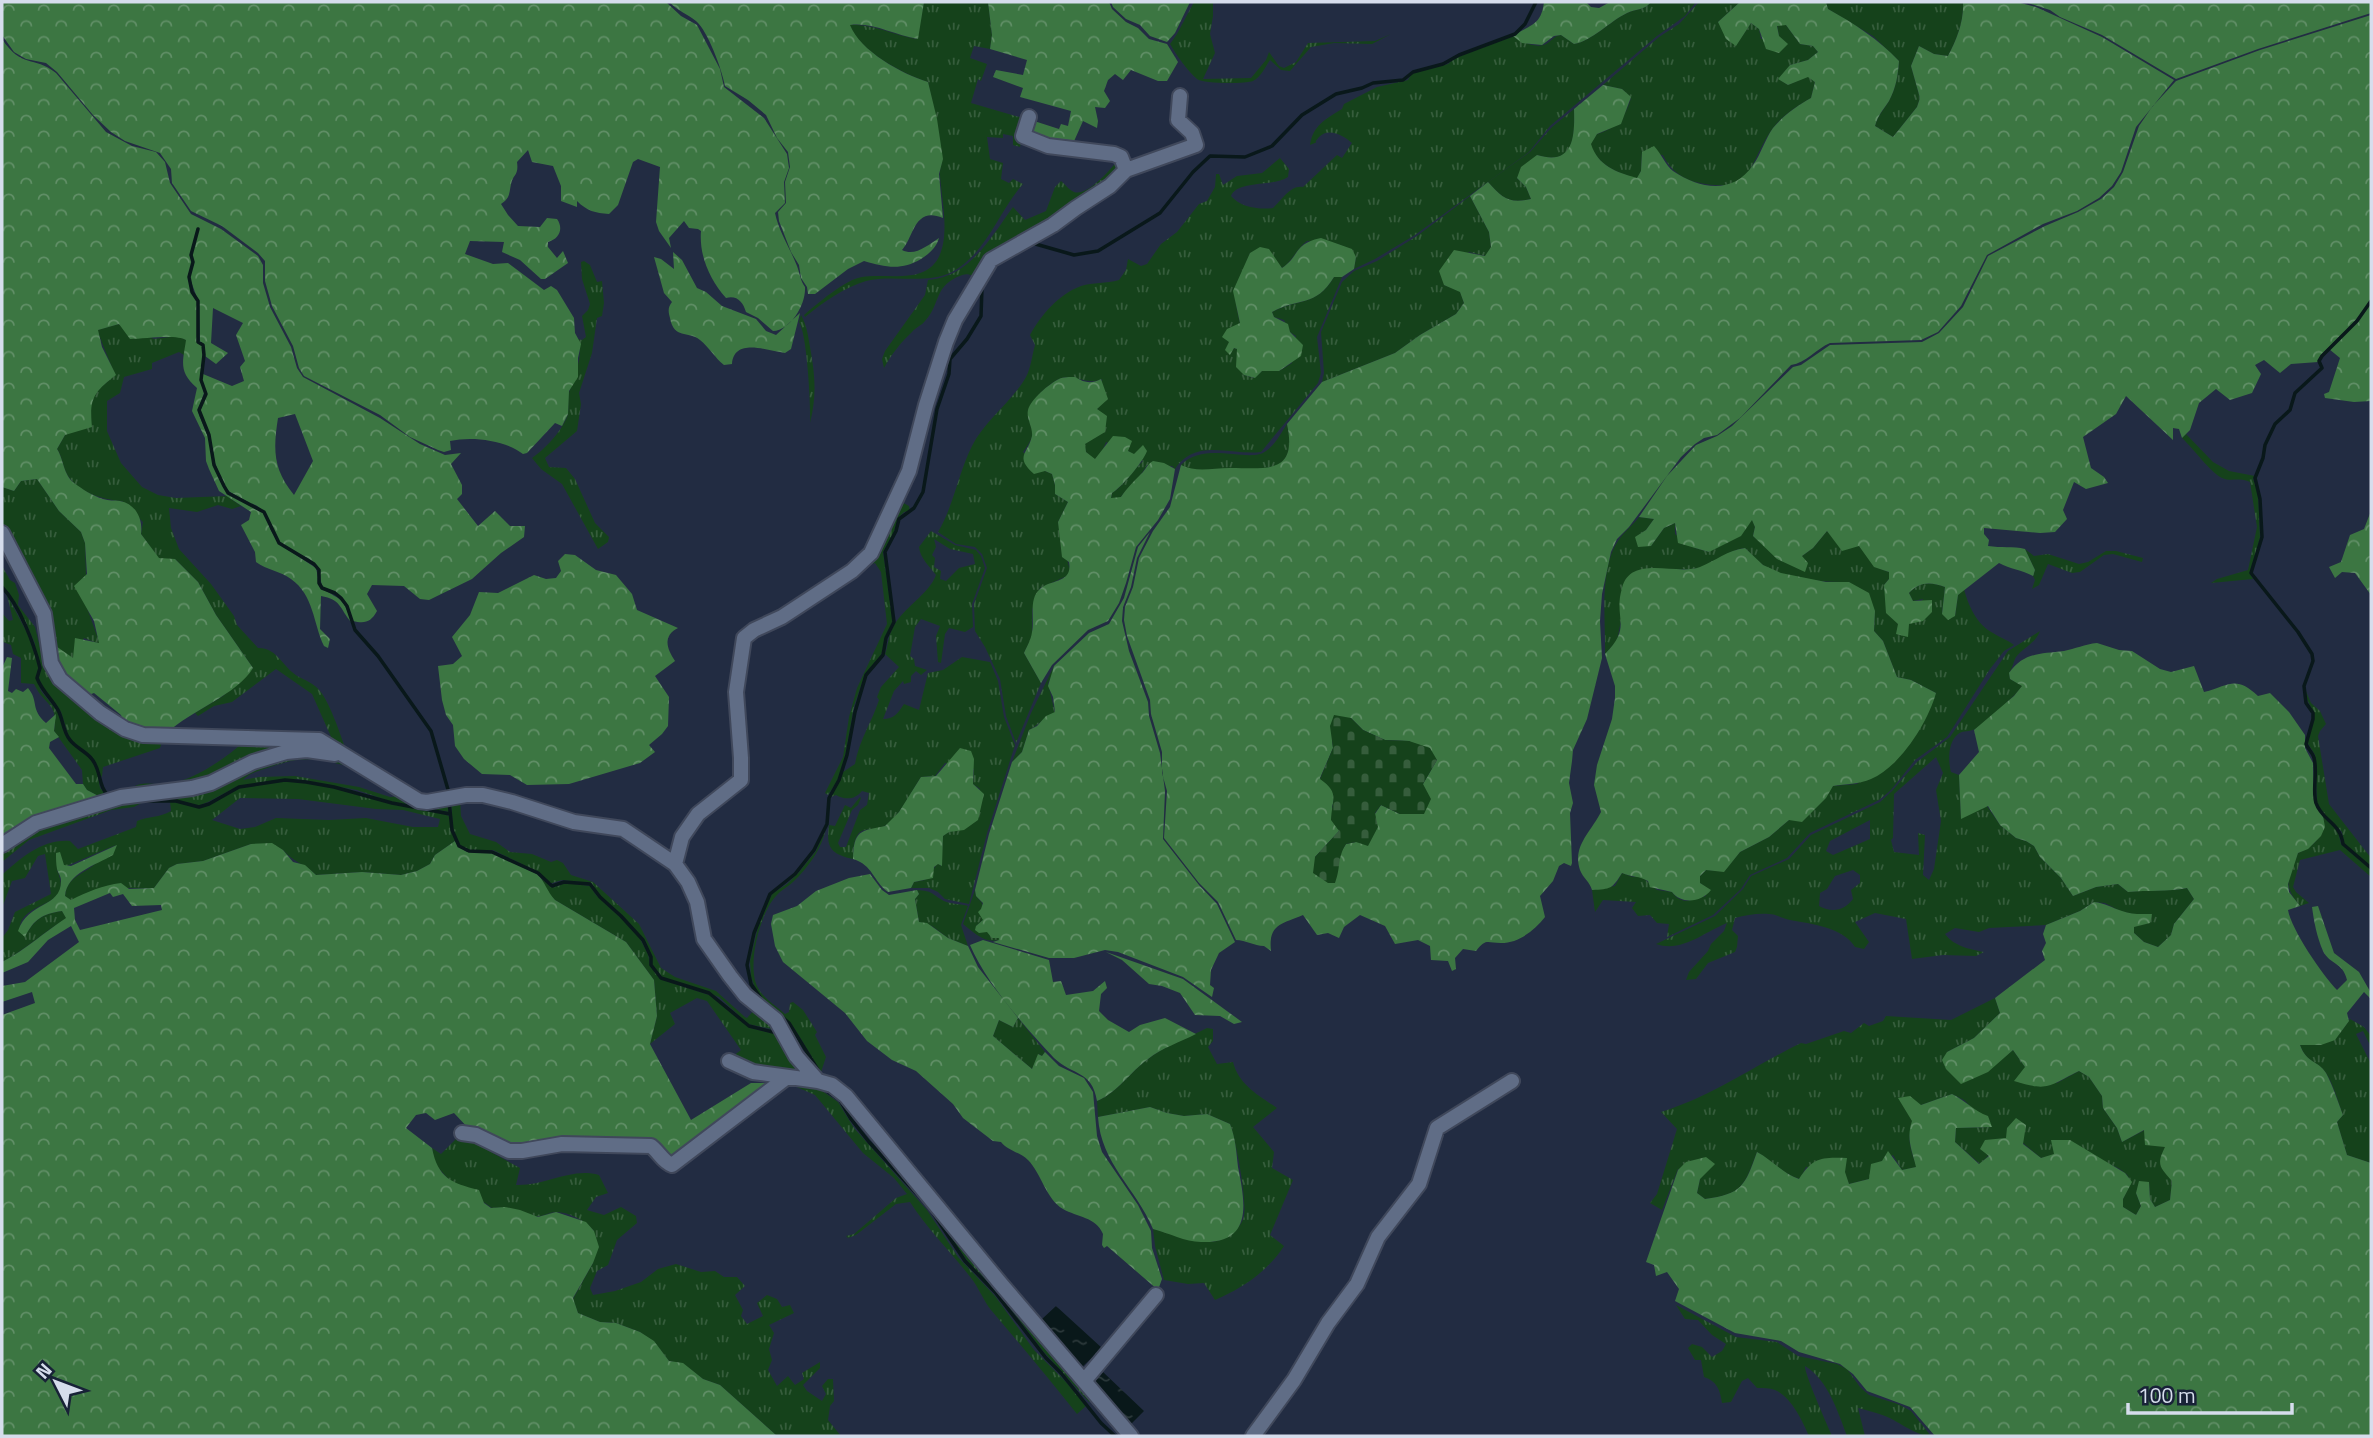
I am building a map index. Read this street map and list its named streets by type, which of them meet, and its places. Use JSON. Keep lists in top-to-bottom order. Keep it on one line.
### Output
{"scale_bar":"100 m","north":"top left"}
